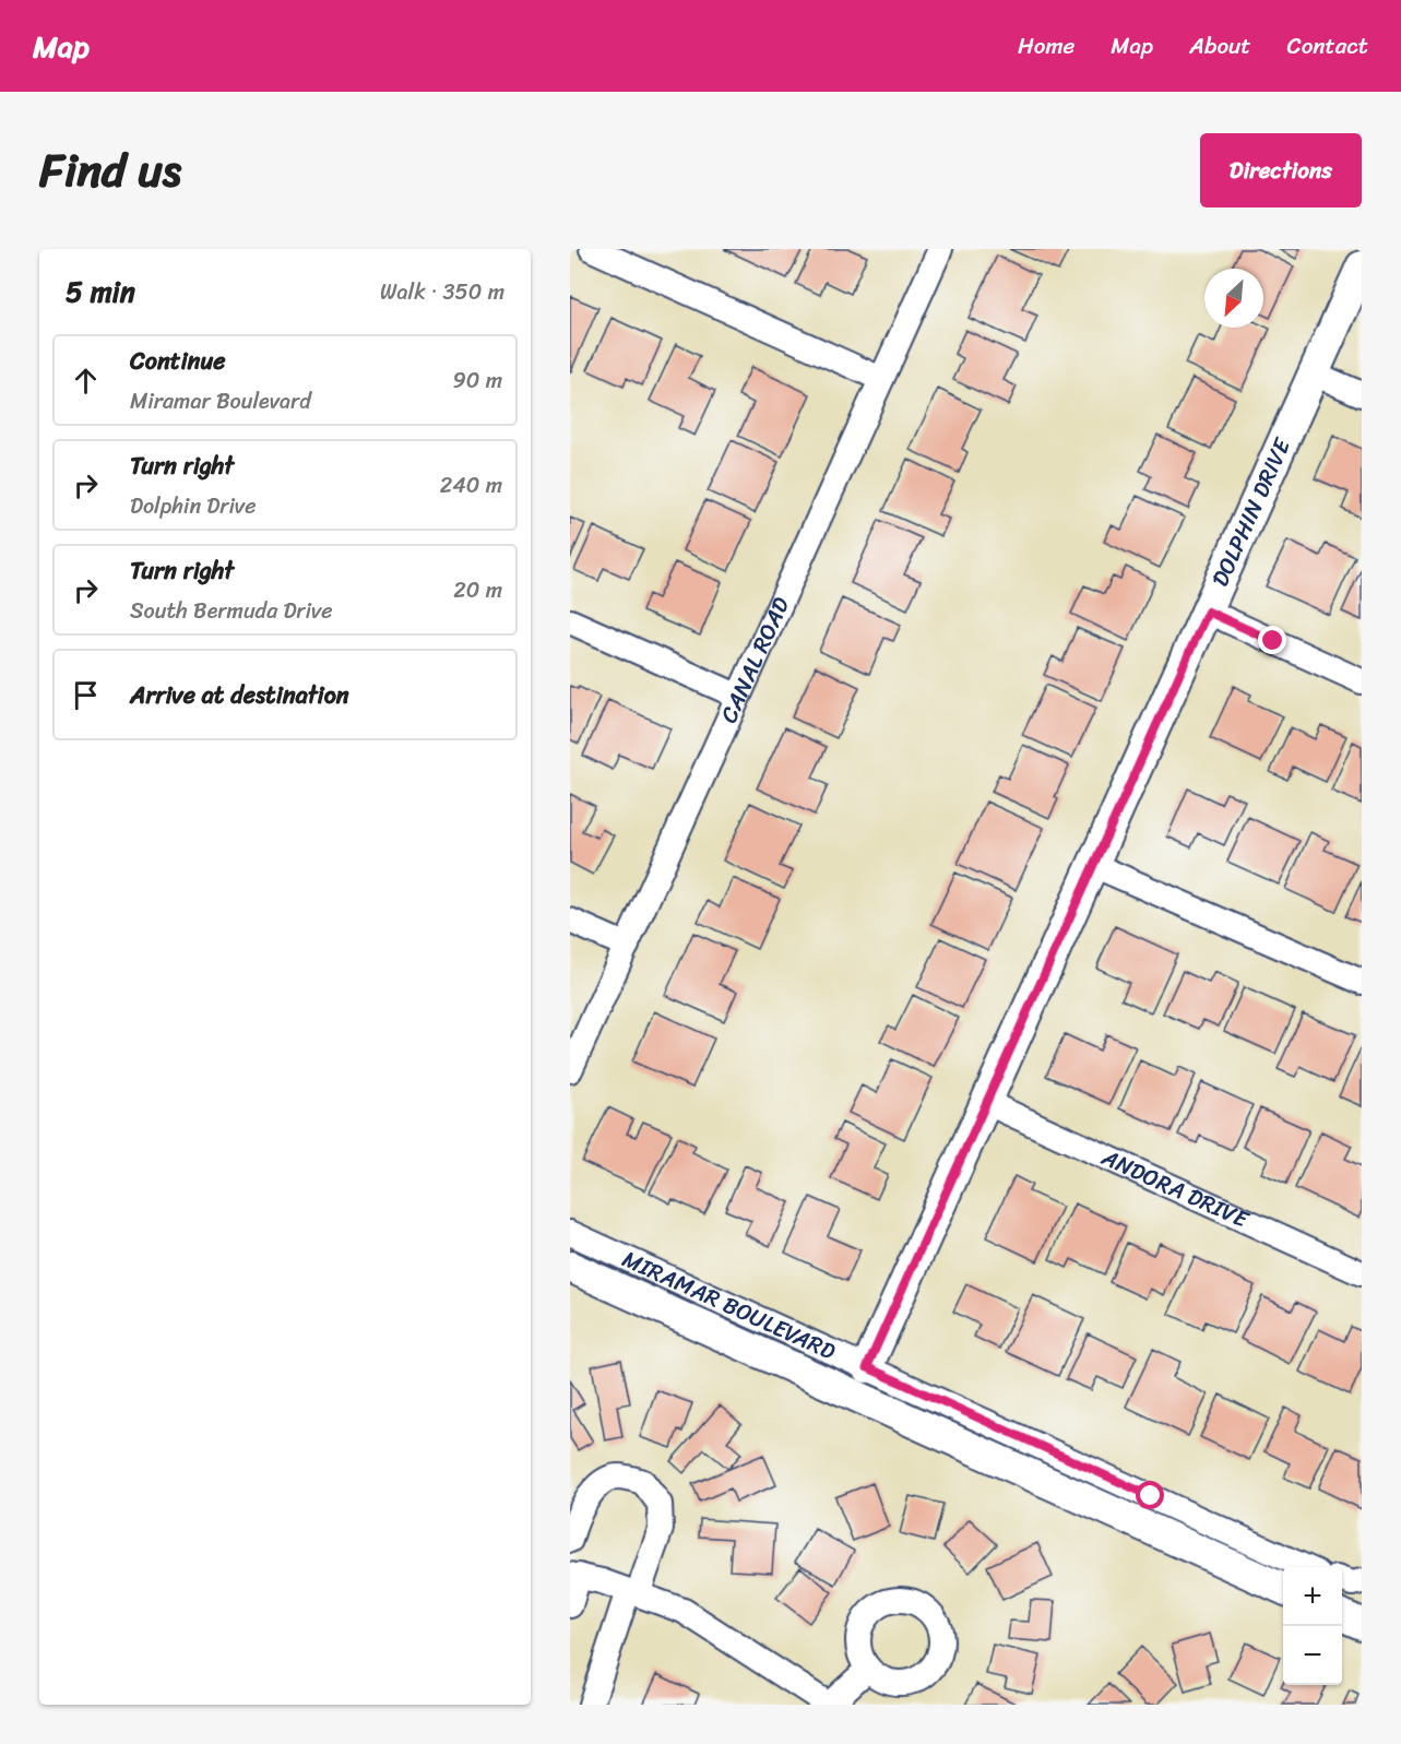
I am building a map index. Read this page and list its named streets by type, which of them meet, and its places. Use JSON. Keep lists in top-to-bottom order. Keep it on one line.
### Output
{"streets":{"street":["DOLPHIN DRIVE","CANAL ROAD","ANDORA DRIVE","MIRAMAR BOULEVARD"]},"crossings":[["DOLPHIN DRIVE","ANDORA DRIVE"],["DOLPHIN DRIVE","MIRAMAR BOULEVARD"]],"north":"bottom left","page":{"header":"Map","nav":["Home","Map","About","Contact"],"title":"Find us","buttons":"Directions","heading":["5 min","Walk · 350 m"],"list":[["Continue","Miramar Boulevard","90 m"],["Turn right","Dolphin Drive","240 m"],["Turn right","South Bermuda Drive","20 m"],"Arrive at destination"],"map_buttons":["+","−"]}}
